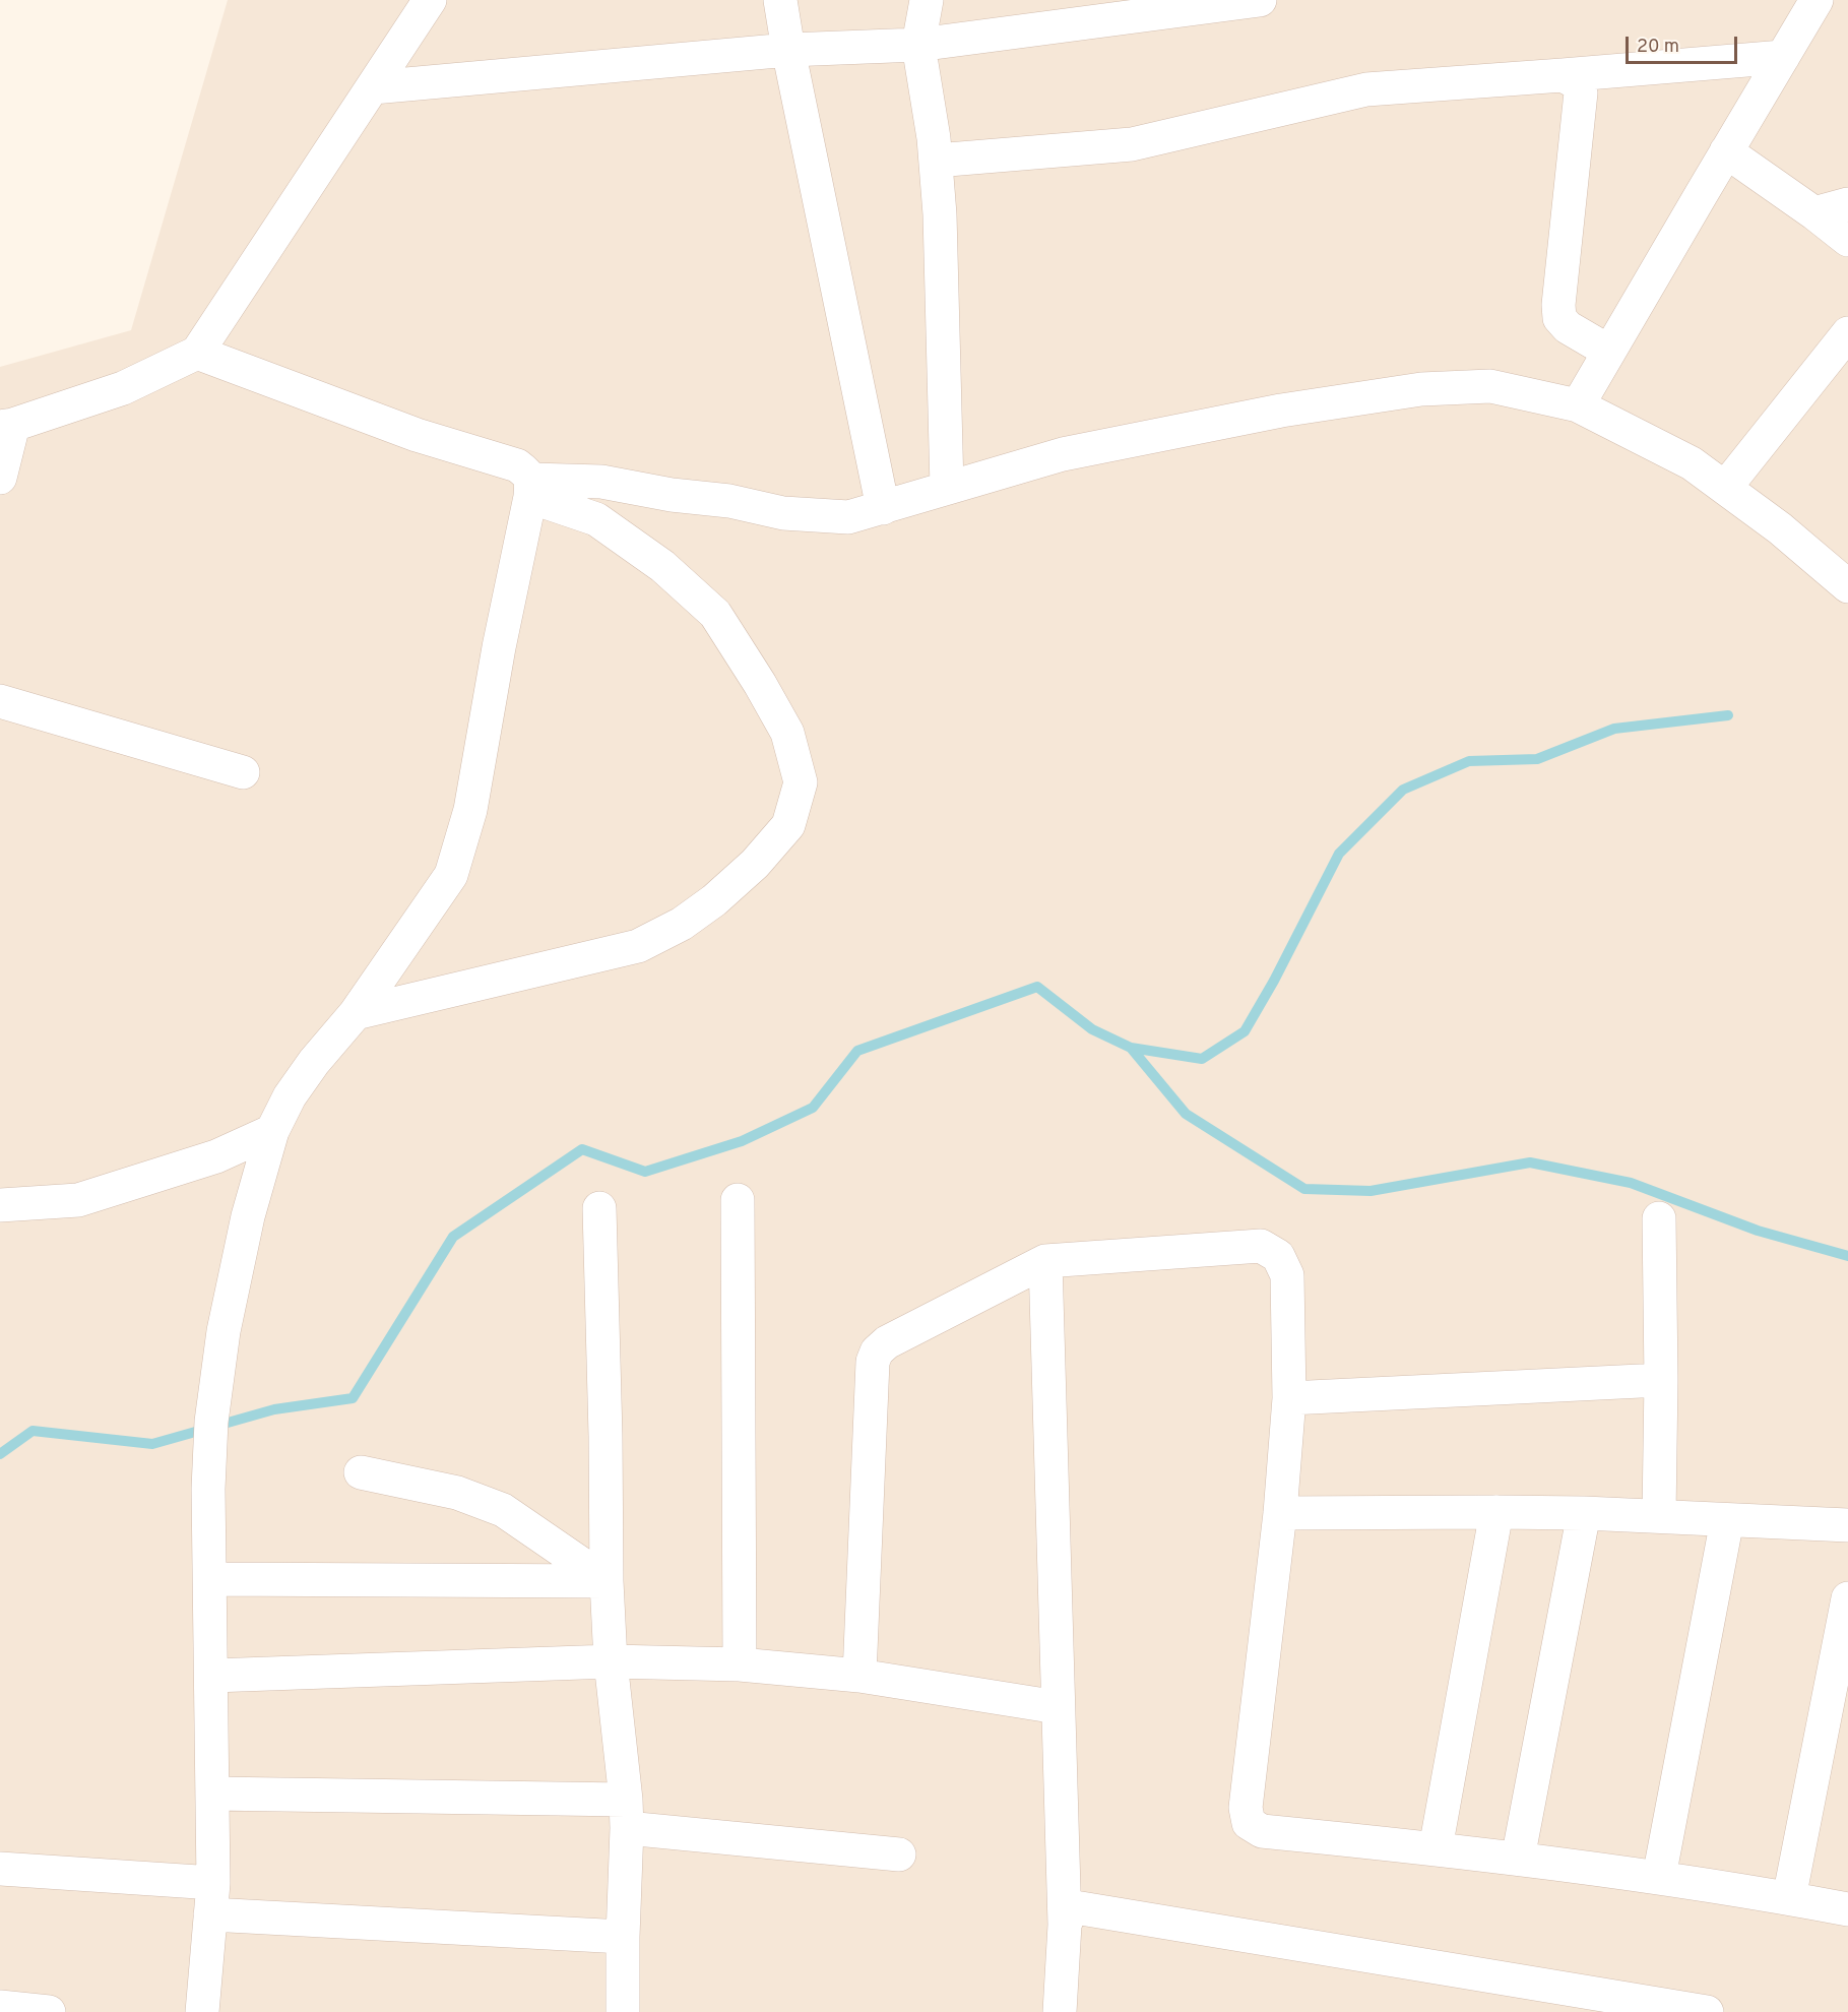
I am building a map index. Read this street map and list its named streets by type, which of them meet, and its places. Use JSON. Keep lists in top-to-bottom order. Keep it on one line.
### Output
{"scale_bar":"20 m"}
